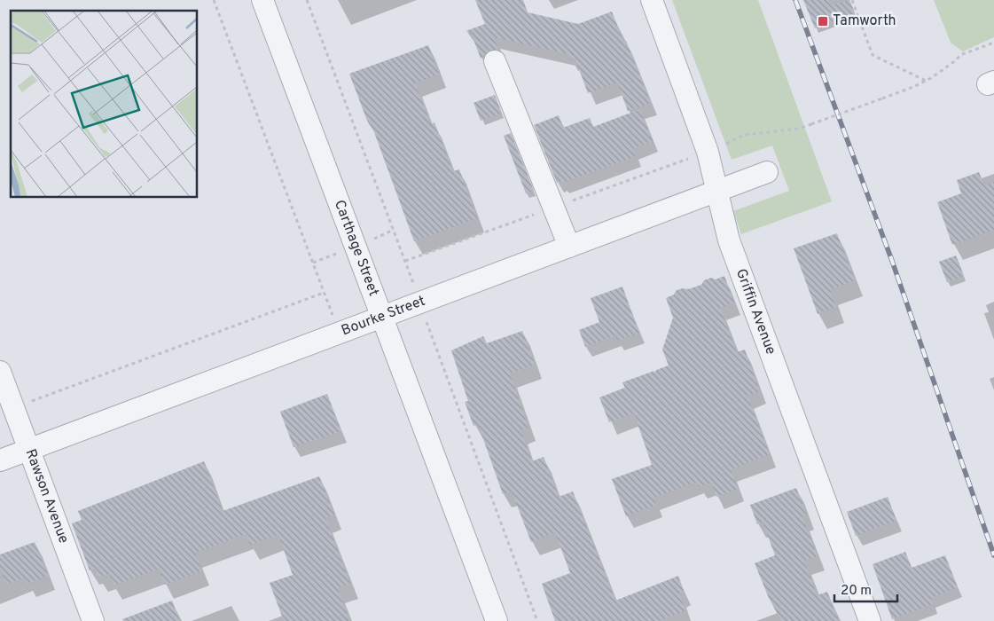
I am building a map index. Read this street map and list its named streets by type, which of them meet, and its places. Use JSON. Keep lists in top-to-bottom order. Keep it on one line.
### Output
{"streets":{"street":["Carthage Street","Griffin Avenue","Bourke Street","Rawson Avenue"]},"crossings":[["Carthage Street","Bourke Street"],["Griffin Avenue","Bourke Street"],["Bourke Street","Rawson Avenue"]],"places":{"transit":["Tamworth"]},"scale_bar":"20 m"}
